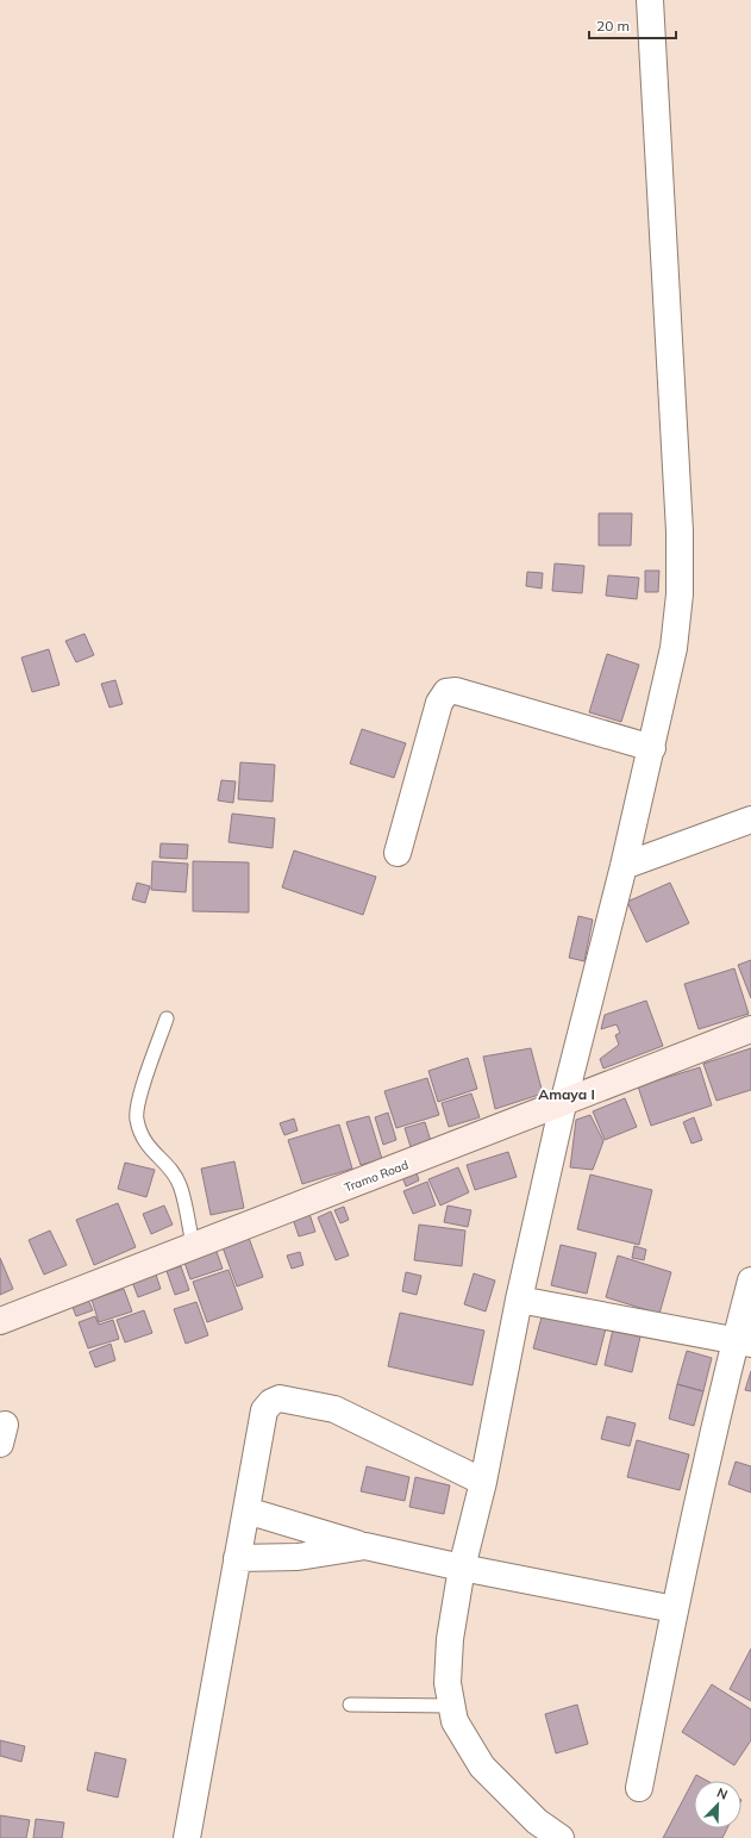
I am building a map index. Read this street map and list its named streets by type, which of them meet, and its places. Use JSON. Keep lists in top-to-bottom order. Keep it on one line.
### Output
{"streets":{"street":["Tramo Road"]},"districts":["Amaya I"],"scale_bar":"20 m","north":"top right"}
